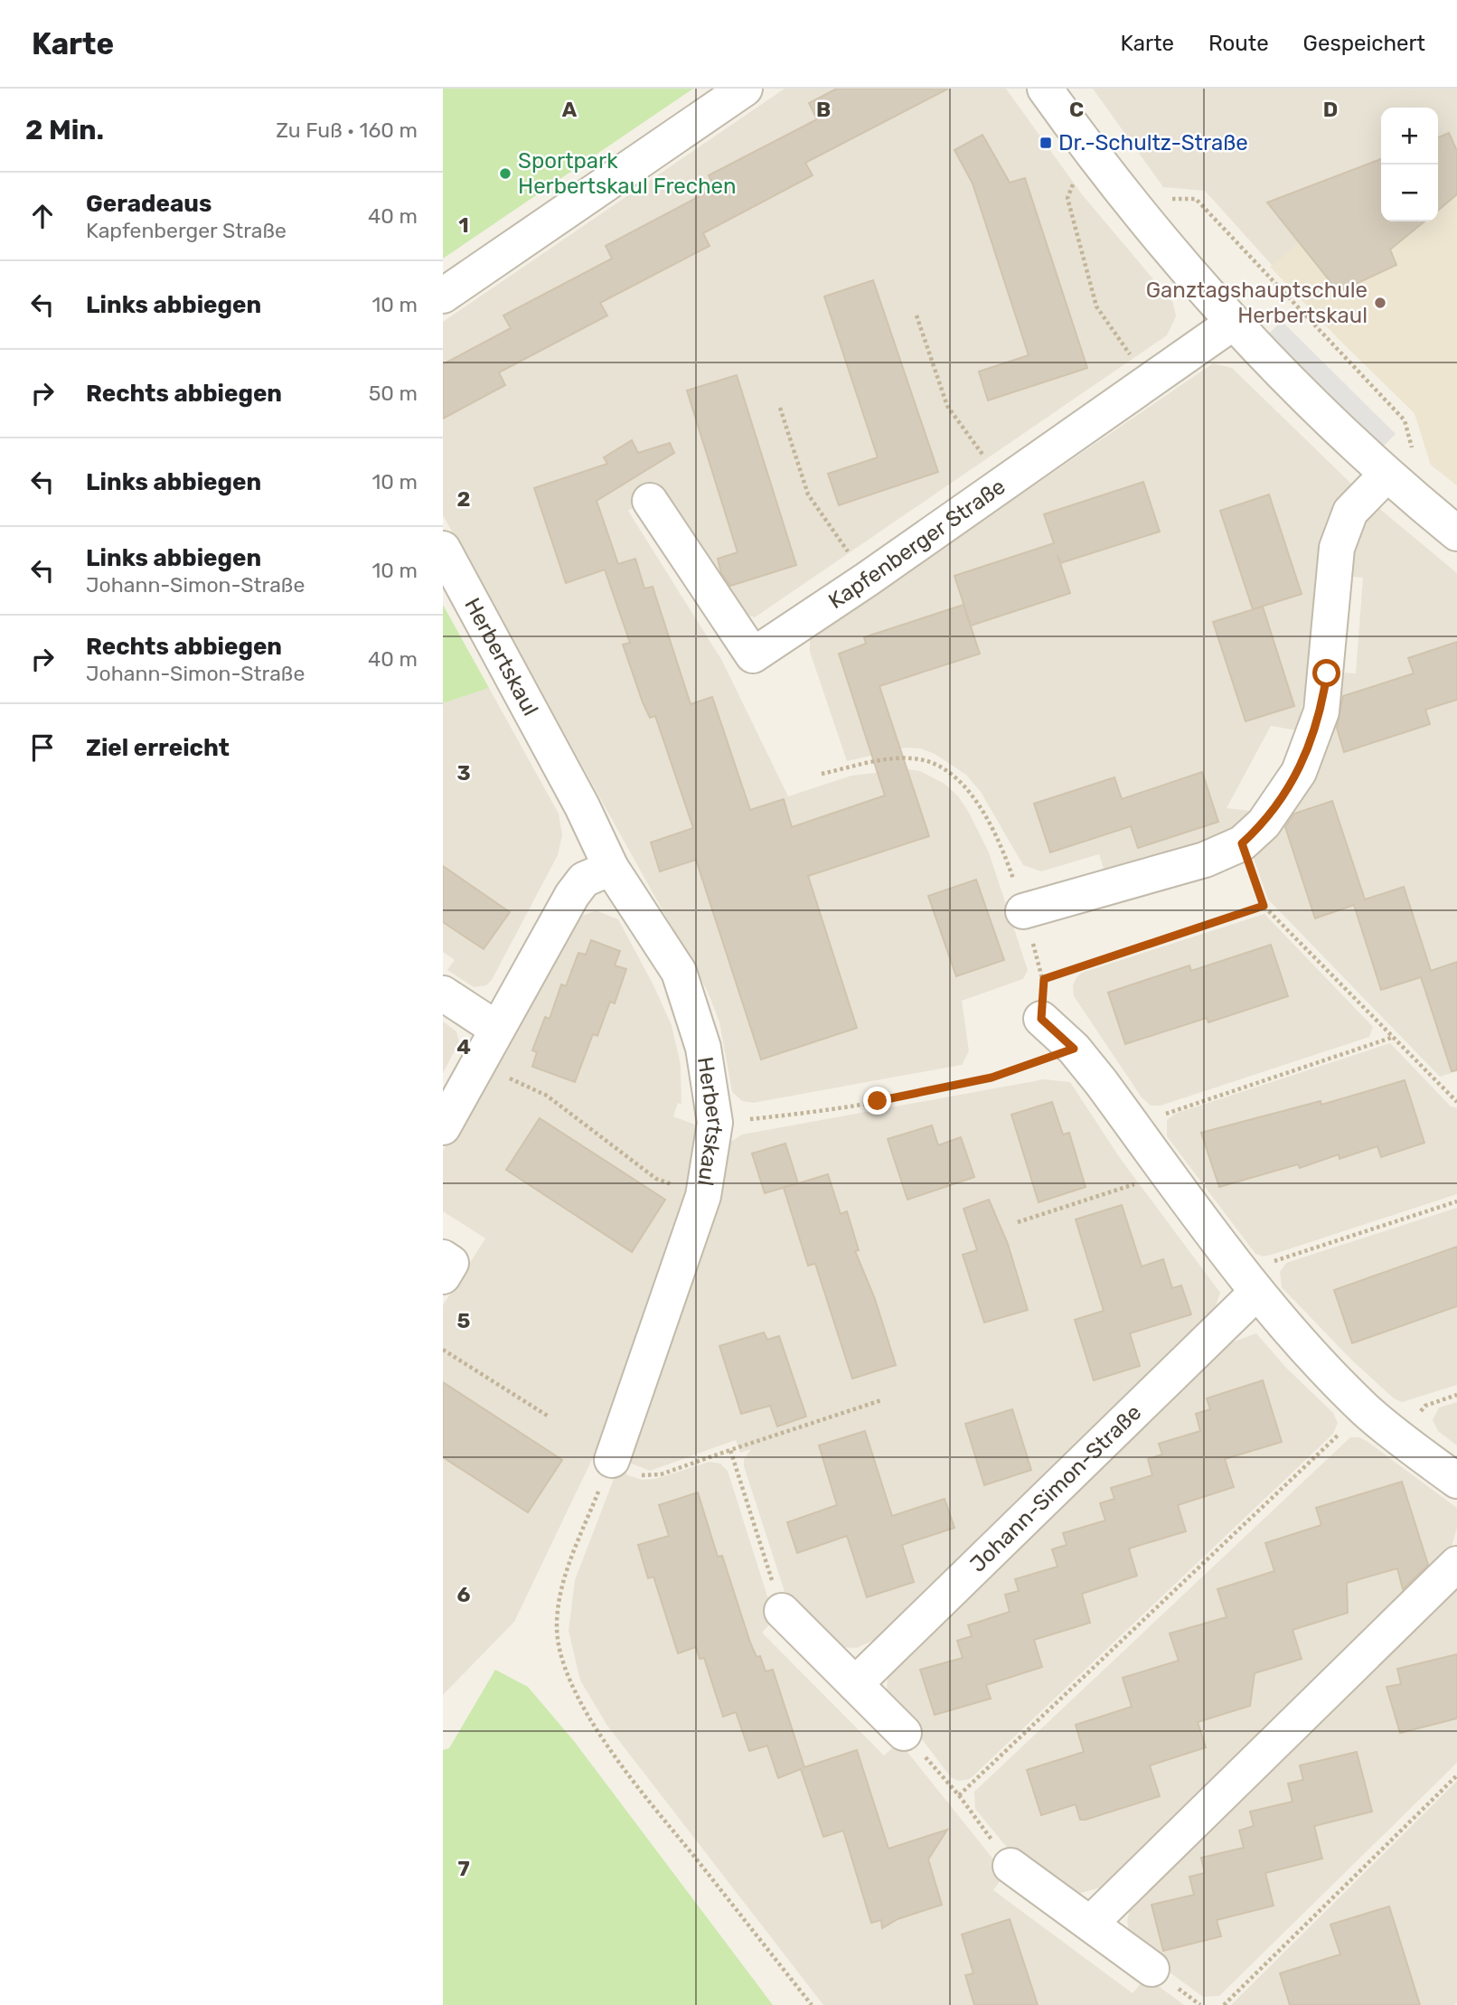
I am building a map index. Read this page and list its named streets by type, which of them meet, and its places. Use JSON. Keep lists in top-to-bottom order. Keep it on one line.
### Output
{"streets":{"street":["Kapfenberger Straße","Herbertskaul","Johann-Simon-Straße"]},"places":{"transit":["Dr.-Schultz-Straße"],"other":["Sportpark Herbertskaul Frechen","Ganztagshauptschule Herbertskaul"]},"page":{"header":"Karte","nav":["Karte","Route","Gespeichert"],"heading":["2 Min.","Zu Fuß · 160 m"],"map_buttons":["+","−"],"list":[["Geradeaus","Kapfenberger Straße","40 m"],["Links abbiegen","10 m"],["Rechts abbiegen","50 m"],["Links abbiegen","10 m"],["Links abbiegen","Johann-Simon-Straße","10 m"],["Rechts abbiegen","Johann-Simon-Straße","40 m"],"Ziel erreicht"]},"grid":{"columns":["A","B","C","D"],"rows":["1","2","3","4","5","6","7"]}}
